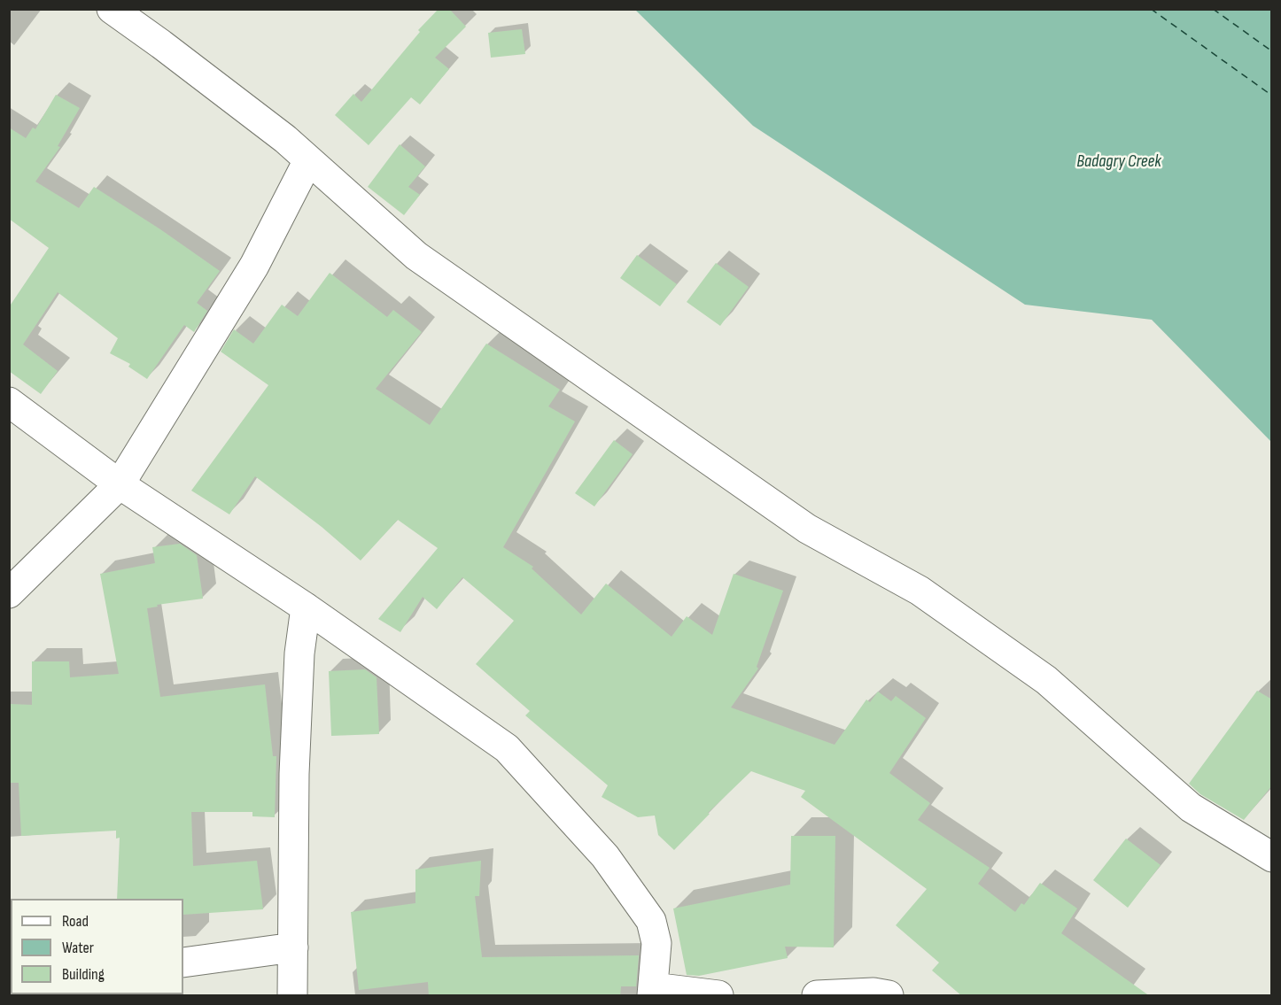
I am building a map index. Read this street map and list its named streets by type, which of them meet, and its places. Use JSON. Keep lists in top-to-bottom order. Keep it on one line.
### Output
{"water":["Badagry Creek"],"legend":["Road","Water","Building"]}
